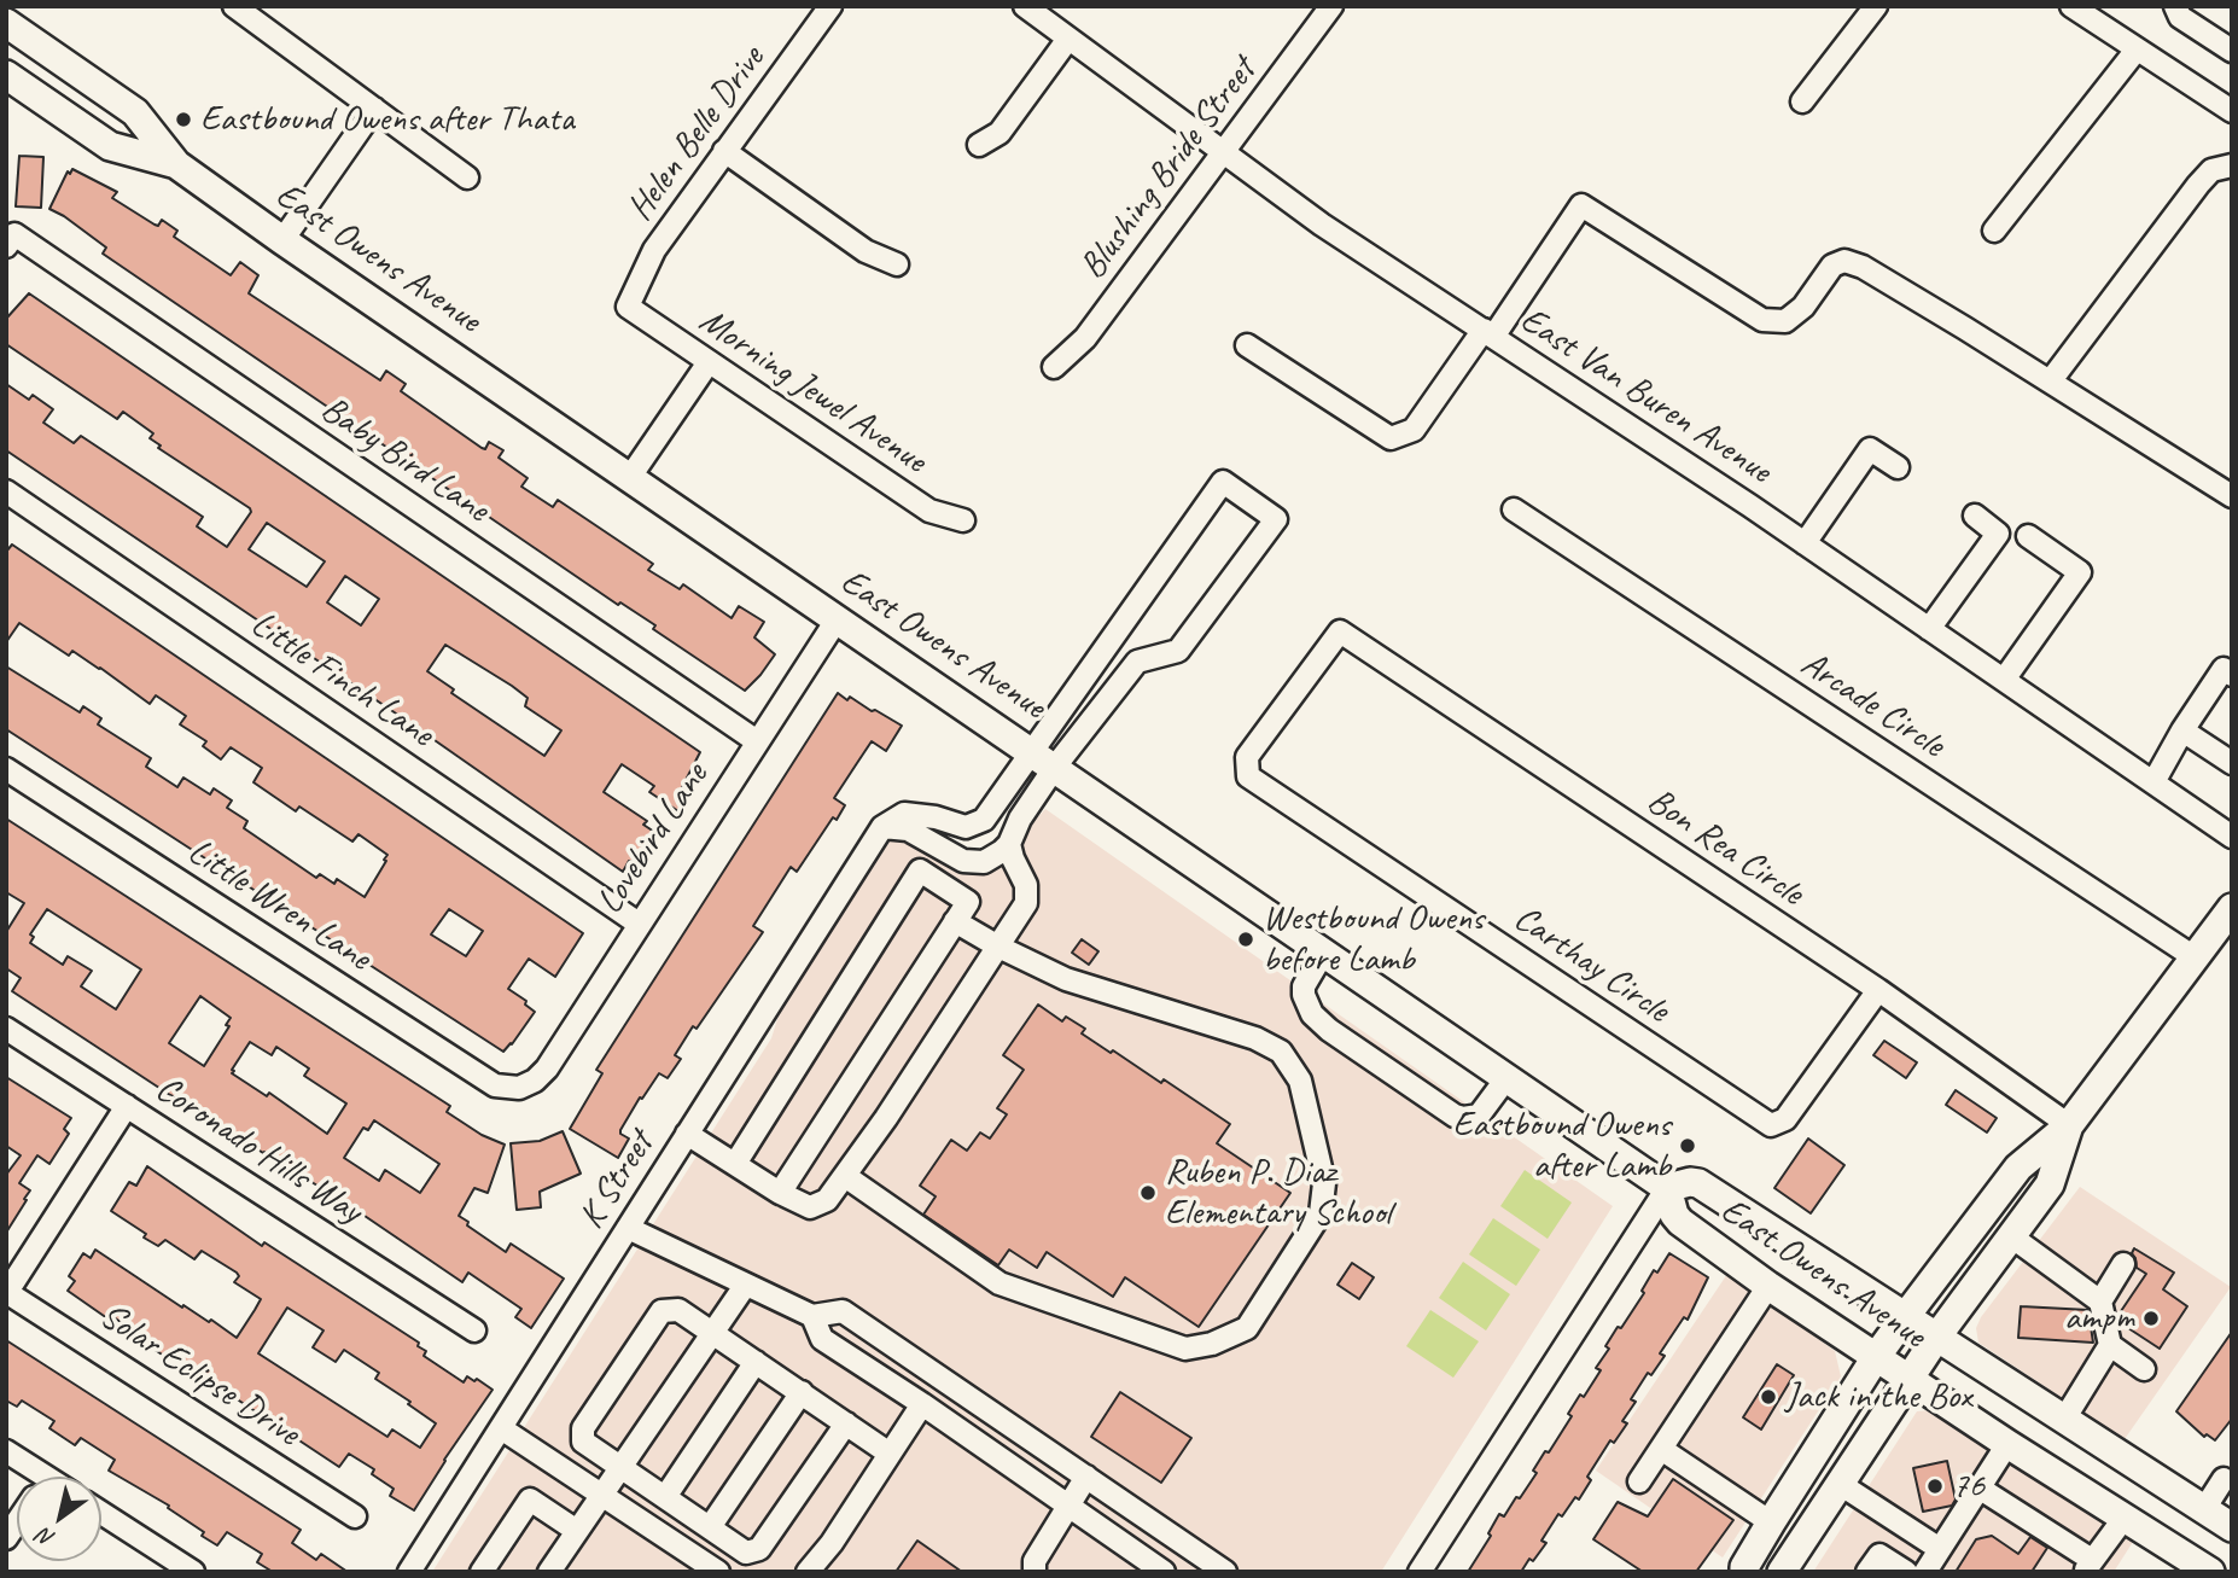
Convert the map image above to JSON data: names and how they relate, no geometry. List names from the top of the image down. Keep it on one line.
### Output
{"streets":{"main road":["East Owens Avenue"],"street":["Helen Belle Drive","Blushing Bride Street","Morning Jewel Avenue","East Van Buren Avenue","Baby Bird Lane","Little Finch Lane","Arcade Circle","Lovebird Lane","Bon Rea Circle","Little Wren Lane","Carthay Circle","Coronado Hills Way","K Street","Solar Eclipse Drive"]},"crossings":[["Helen Belle Drive","Morning Jewel Avenue"],["Blushing Bride Street","East Van Buren Avenue"],["East Owens Avenue","Lovebird Lane"],["Baby Bird Lane","Lovebird Lane"],["Little Finch Lane","Lovebird Lane"],["Lovebird Lane","Little Wren Lane"],["Bon Rea Circle","Carthay Circle"]],"places":["Eastbound Owens after Thata","Westbound Owens before Lamb","Eastbound Owens after Lamb","Ruben P. Diaz Elementary School","ampm","Jack in the Box","76"],"north":"bottom left"}
